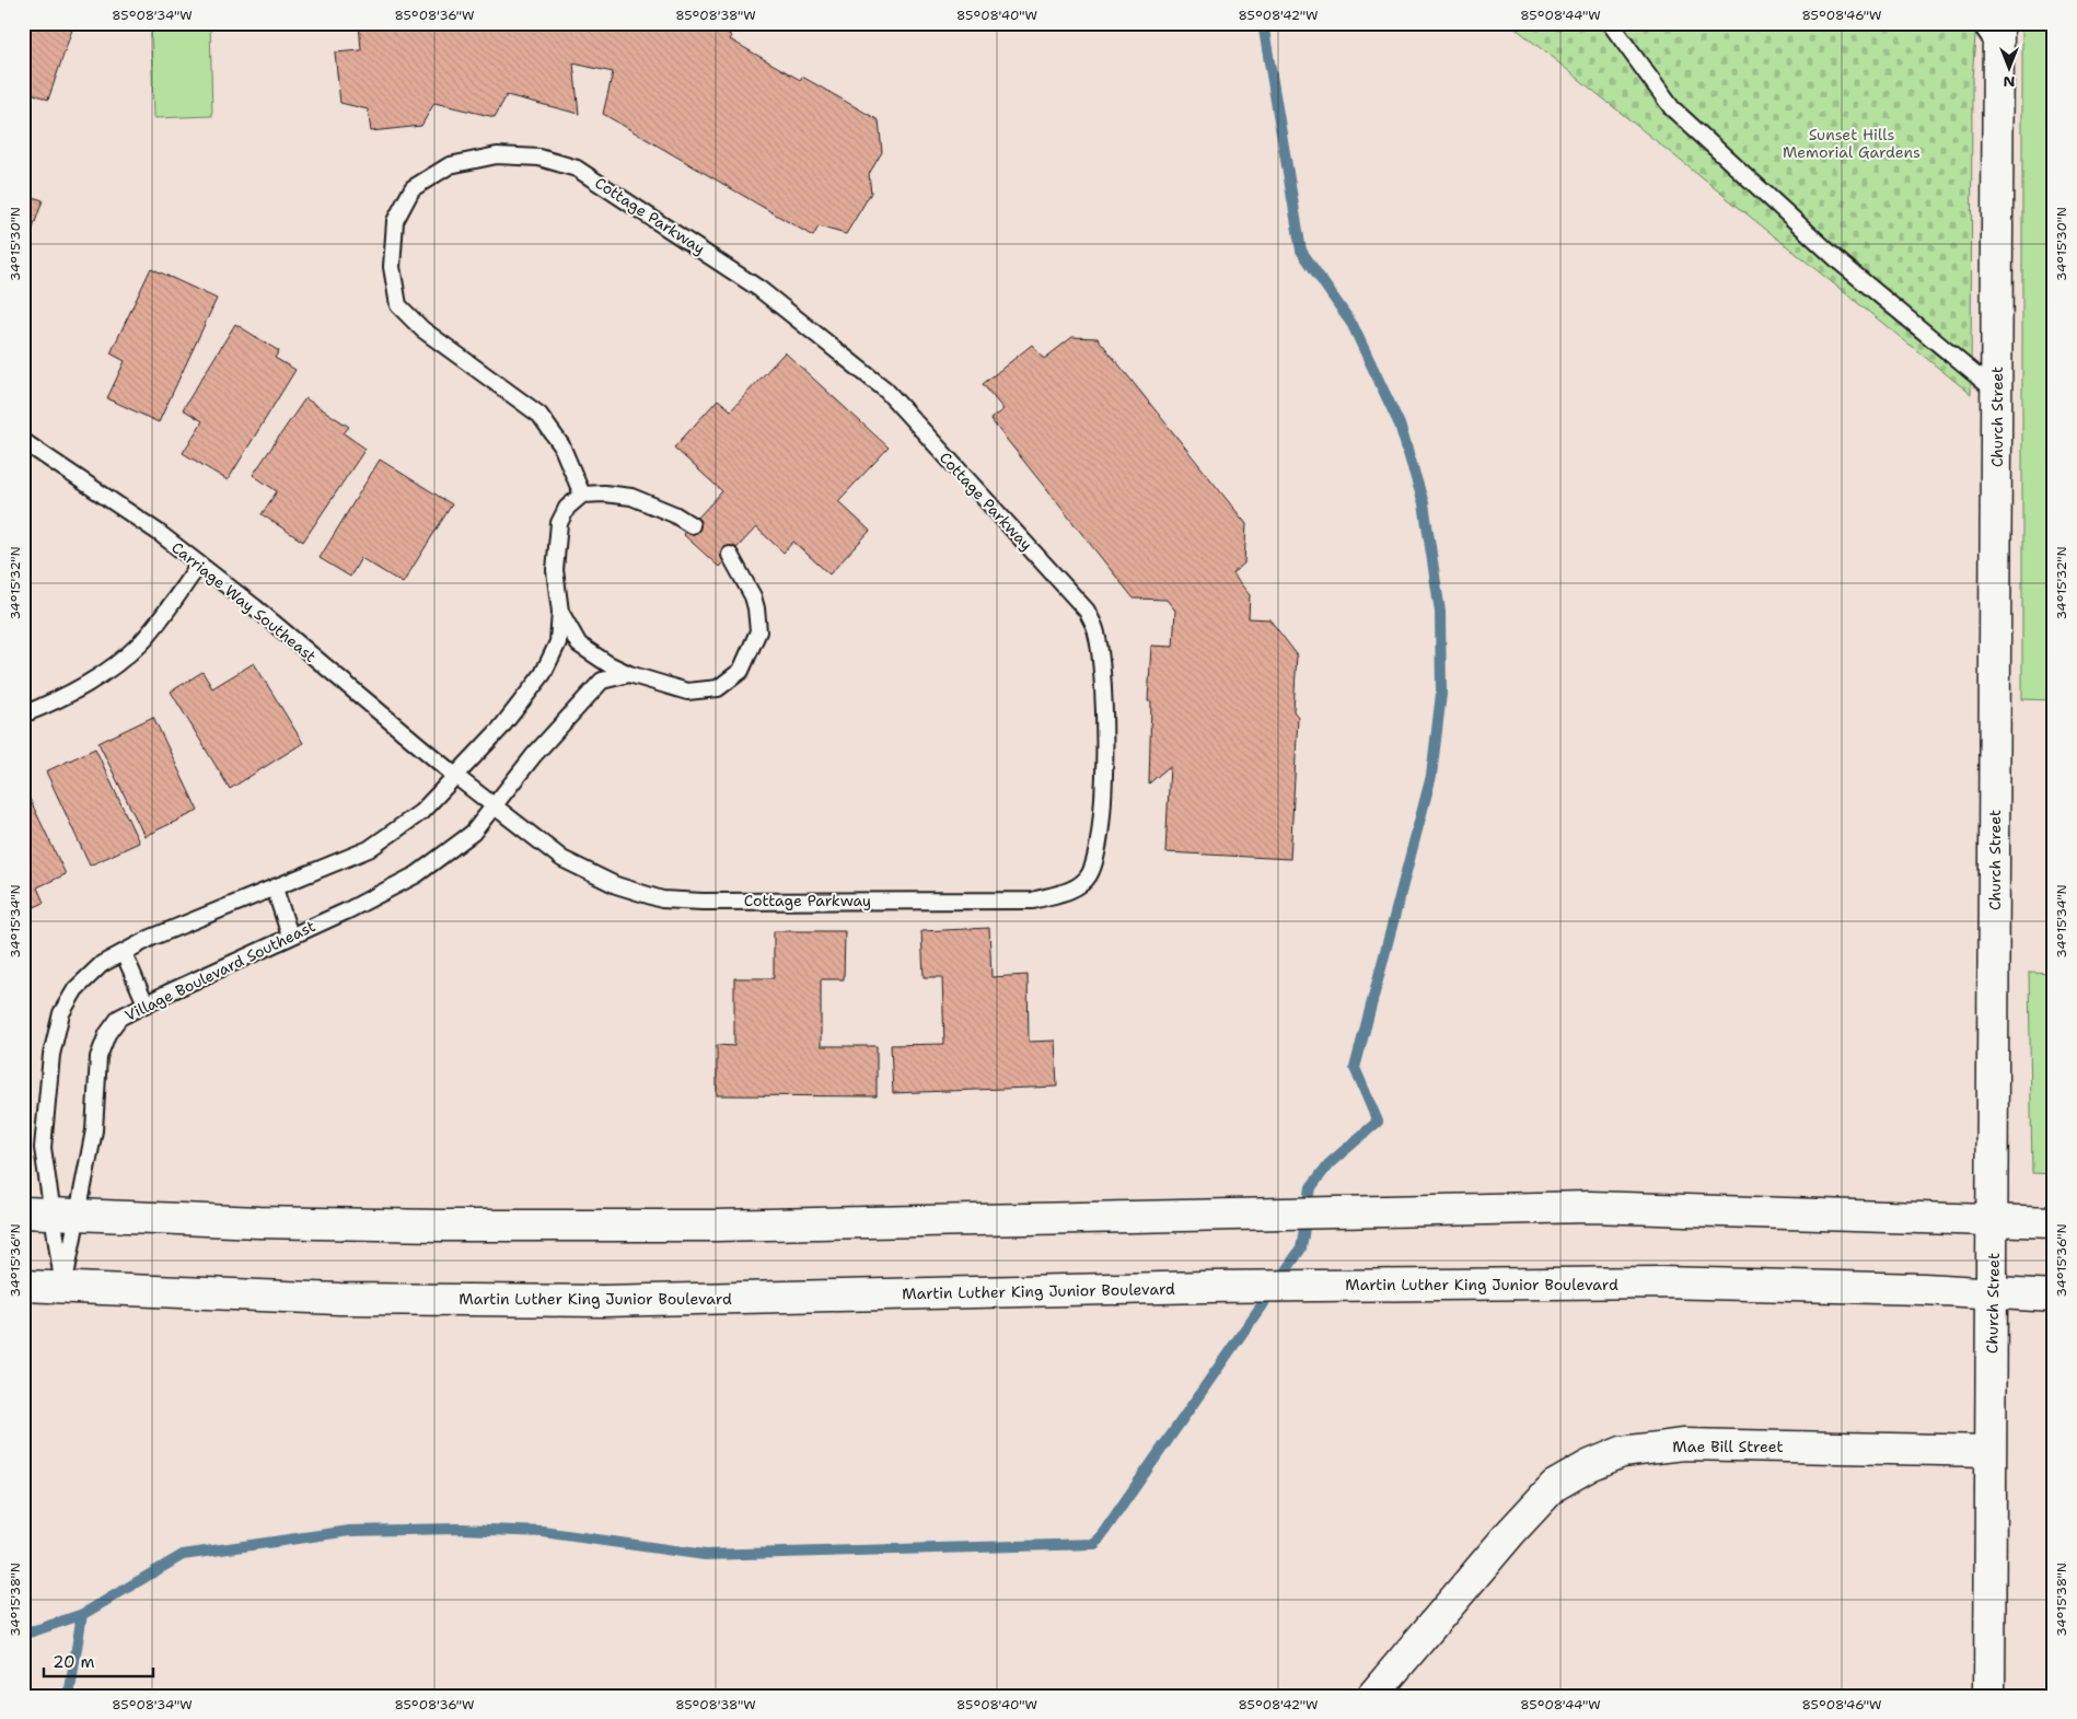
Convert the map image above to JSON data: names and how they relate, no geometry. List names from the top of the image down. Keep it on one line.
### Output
{"streets":{"main road":["Church Street","Martin Luther King Junior Boulevard","Mae Bill Street"],"lane":["Cottage Parkway","Carriage Way Southeast","Village Boulevard Southeast"]},"crossings":[["Cottage Parkway","Carriage Way Southeast"],["Cottage Parkway","Village Boulevard Southeast"],["Church Street","Martin Luther King Junior Boulevard"],["Church Street","Mae Bill Street"],["Carriage Way Southeast","Village Boulevard Southeast"],["Village Boulevard Southeast","Martin Luther King Junior Boulevard"]],"parks":["Sunset Hills Memorial Gardens"],"scale_bar":"20 m","north":"bottom","coordinates":["85°08'34\"W","85°08'36\"W","85°08'38\"W","85°08'40\"W","85°08'42\"W","85°08'44\"W","85°08'46\"W","34°15'30\"N","34°15'32\"N","34°15'34\"N","34°15'36\"N","34°15'38\"N"]}
